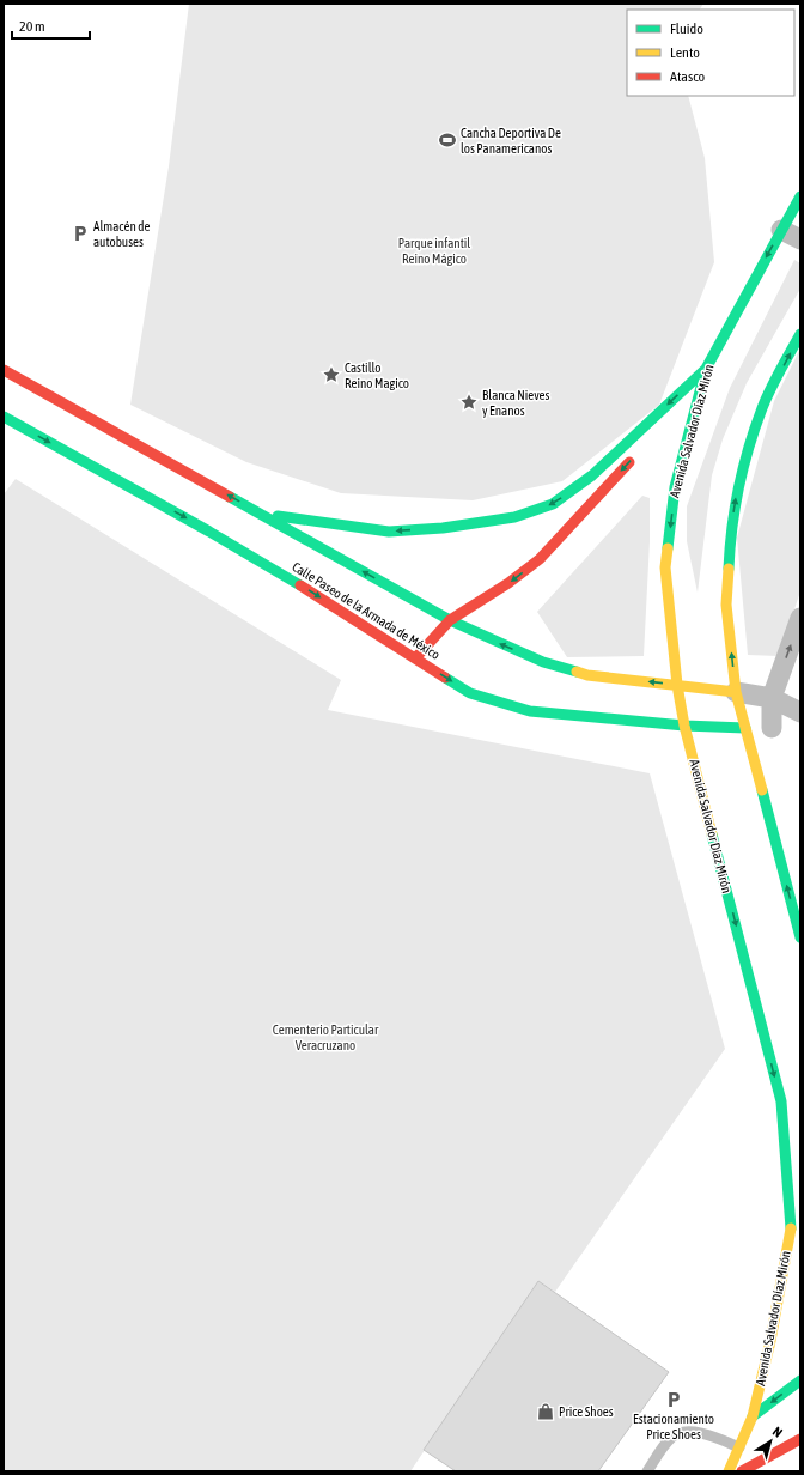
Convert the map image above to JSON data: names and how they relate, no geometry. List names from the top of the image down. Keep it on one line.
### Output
{"streets":{"main road":["Avenida Salvador Díaz Mirón","Calle Paseo de la Armada de México"]},"crossings":[["Avenida Salvador Díaz Mirón","Calle Paseo de la Armada de México"]],"parks":["Parque infantil Reino Mágico","Cementerio Particular Veracruzano"],"places":{"sports":["Cancha Deportiva De los Panamericanos"],"parking":["Almacén de autobuses","Estacionamiento Price Shoes"],"place":["Castillo Reino Magico","Blanca Nieves y Enanos"],"shop":["Price Shoes"]},"legend":["Fluido","Lento","Atasco"],"scale_bar":"20 m","north":"top right"}
